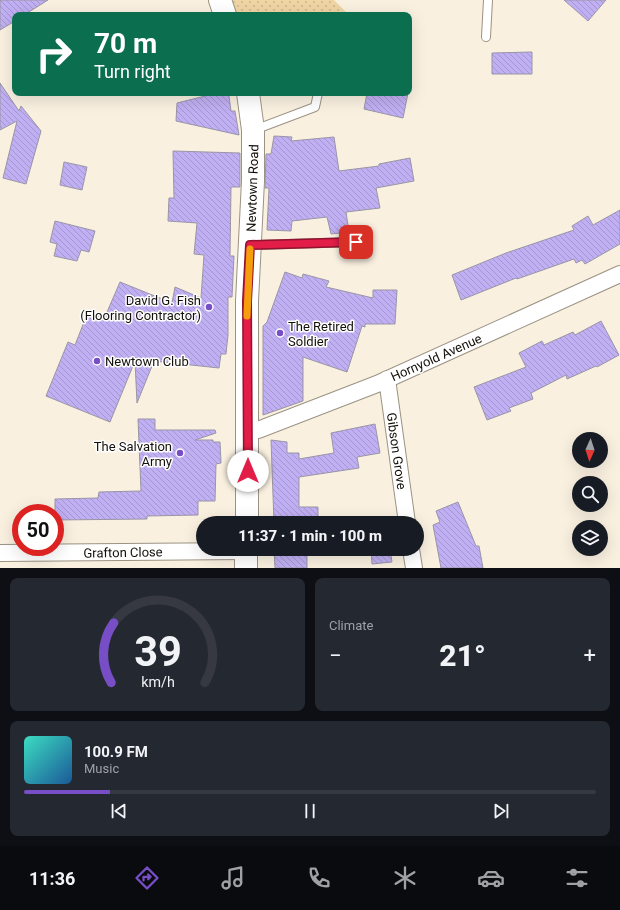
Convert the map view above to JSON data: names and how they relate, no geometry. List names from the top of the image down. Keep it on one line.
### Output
{"streets":{"main road":["Newtown Road"],"street":["Hornyold Avenue","Gibson Grove","Grafton Close"]},"crossings":[["Newtown Road","Hornyold Avenue"],["Hornyold Avenue","Gibson Grove"]],"places":["David G. Fish (Flooring Contractor)","The Retired Soldier","Newtown Club","The Salvation Army"],"north":"bottom","page":{"turn":["70 m","Turn right"],"limit":"50","trip":"11:37 · 1 min · 100 m","tile":"Climate","heat":["−","21°","+"],"song":["100.9 FM","Music"],"tabs":"11:36","gauge":["39","km/h"]}}
